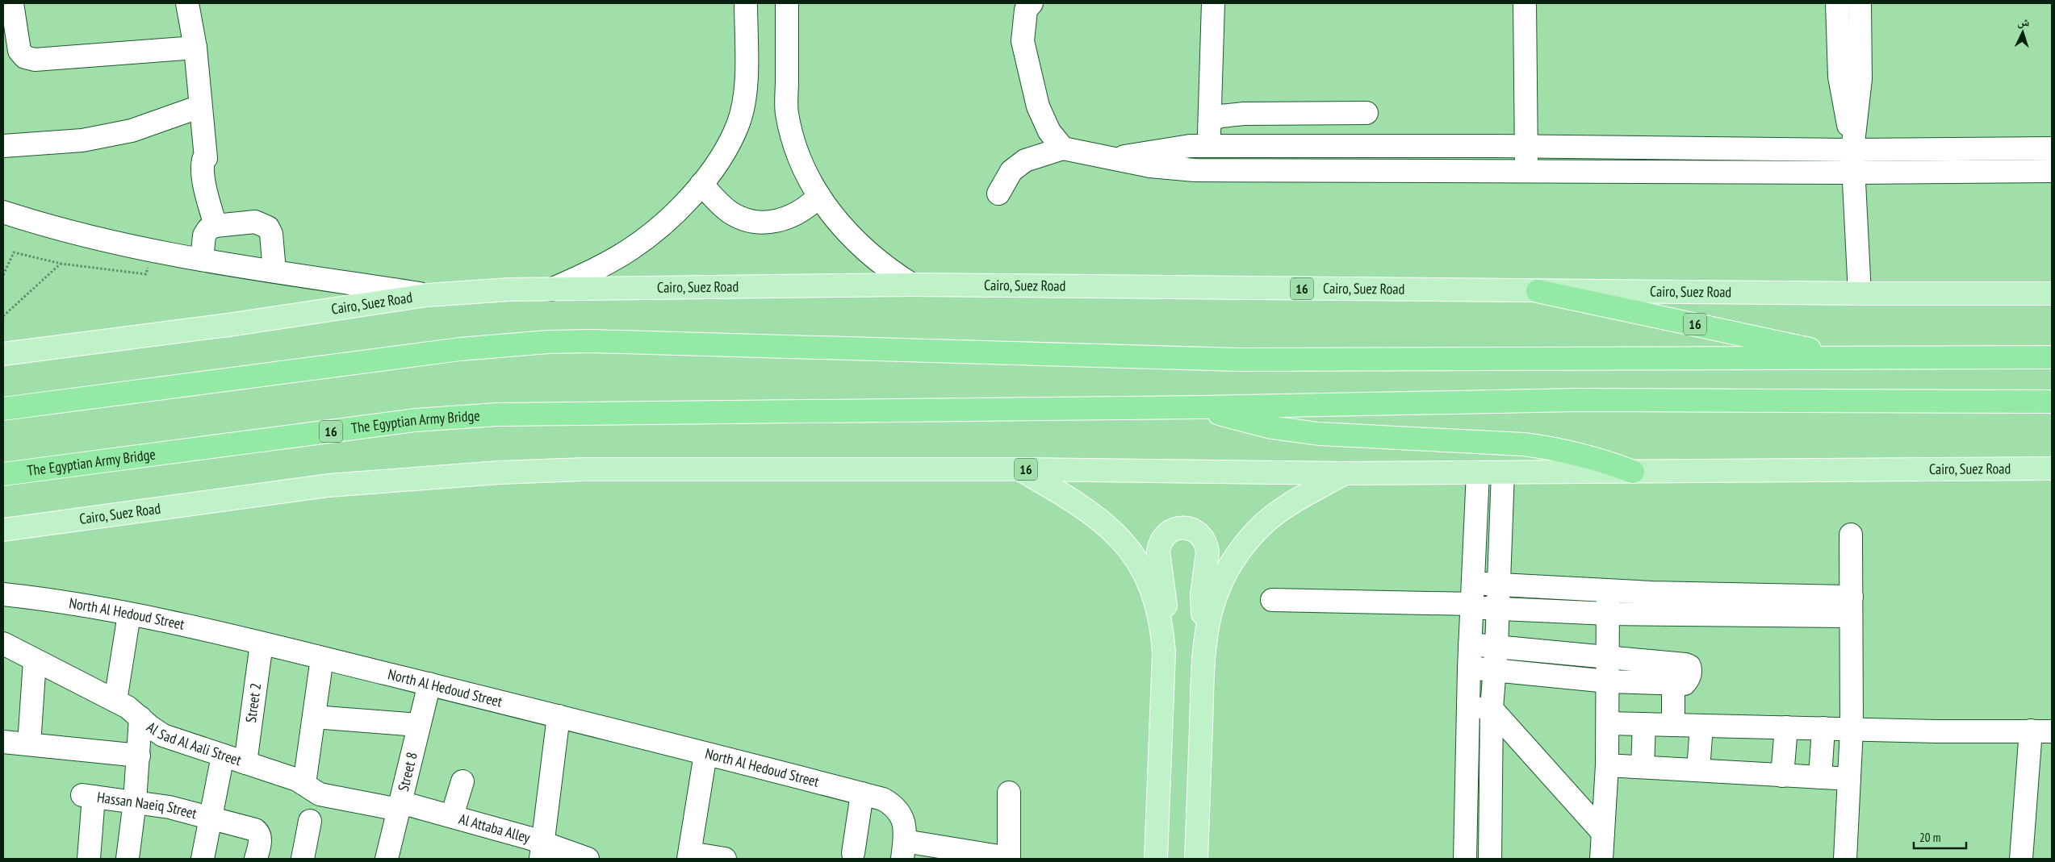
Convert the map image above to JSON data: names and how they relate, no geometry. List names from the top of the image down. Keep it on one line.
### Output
{"streets":{"highway":["16","The Egyptian Army Bridge"],"main road":["Cairo, Suez Road"],"street":["North Al Hedoud Street","Street 2","Al Sad Al Aali Street","Street 8","Hassan Naeiq Street","Al Attaba Alley"]},"crossings":[["Cairo, Suez Road","16"],["16","The Egyptian Army Bridge"],["North Al Hedoud Street","Street 2"],["North Al Hedoud Street","Street 8"],["Street 2","Al Sad Al Aali Street"],["Al Sad Al Aali Street","Street 8"],["Al Sad Al Aali Street","Al Attaba Alley"],["Street 8","Al Attaba Alley"]],"scale_bar":"20 m","north":"top"}
